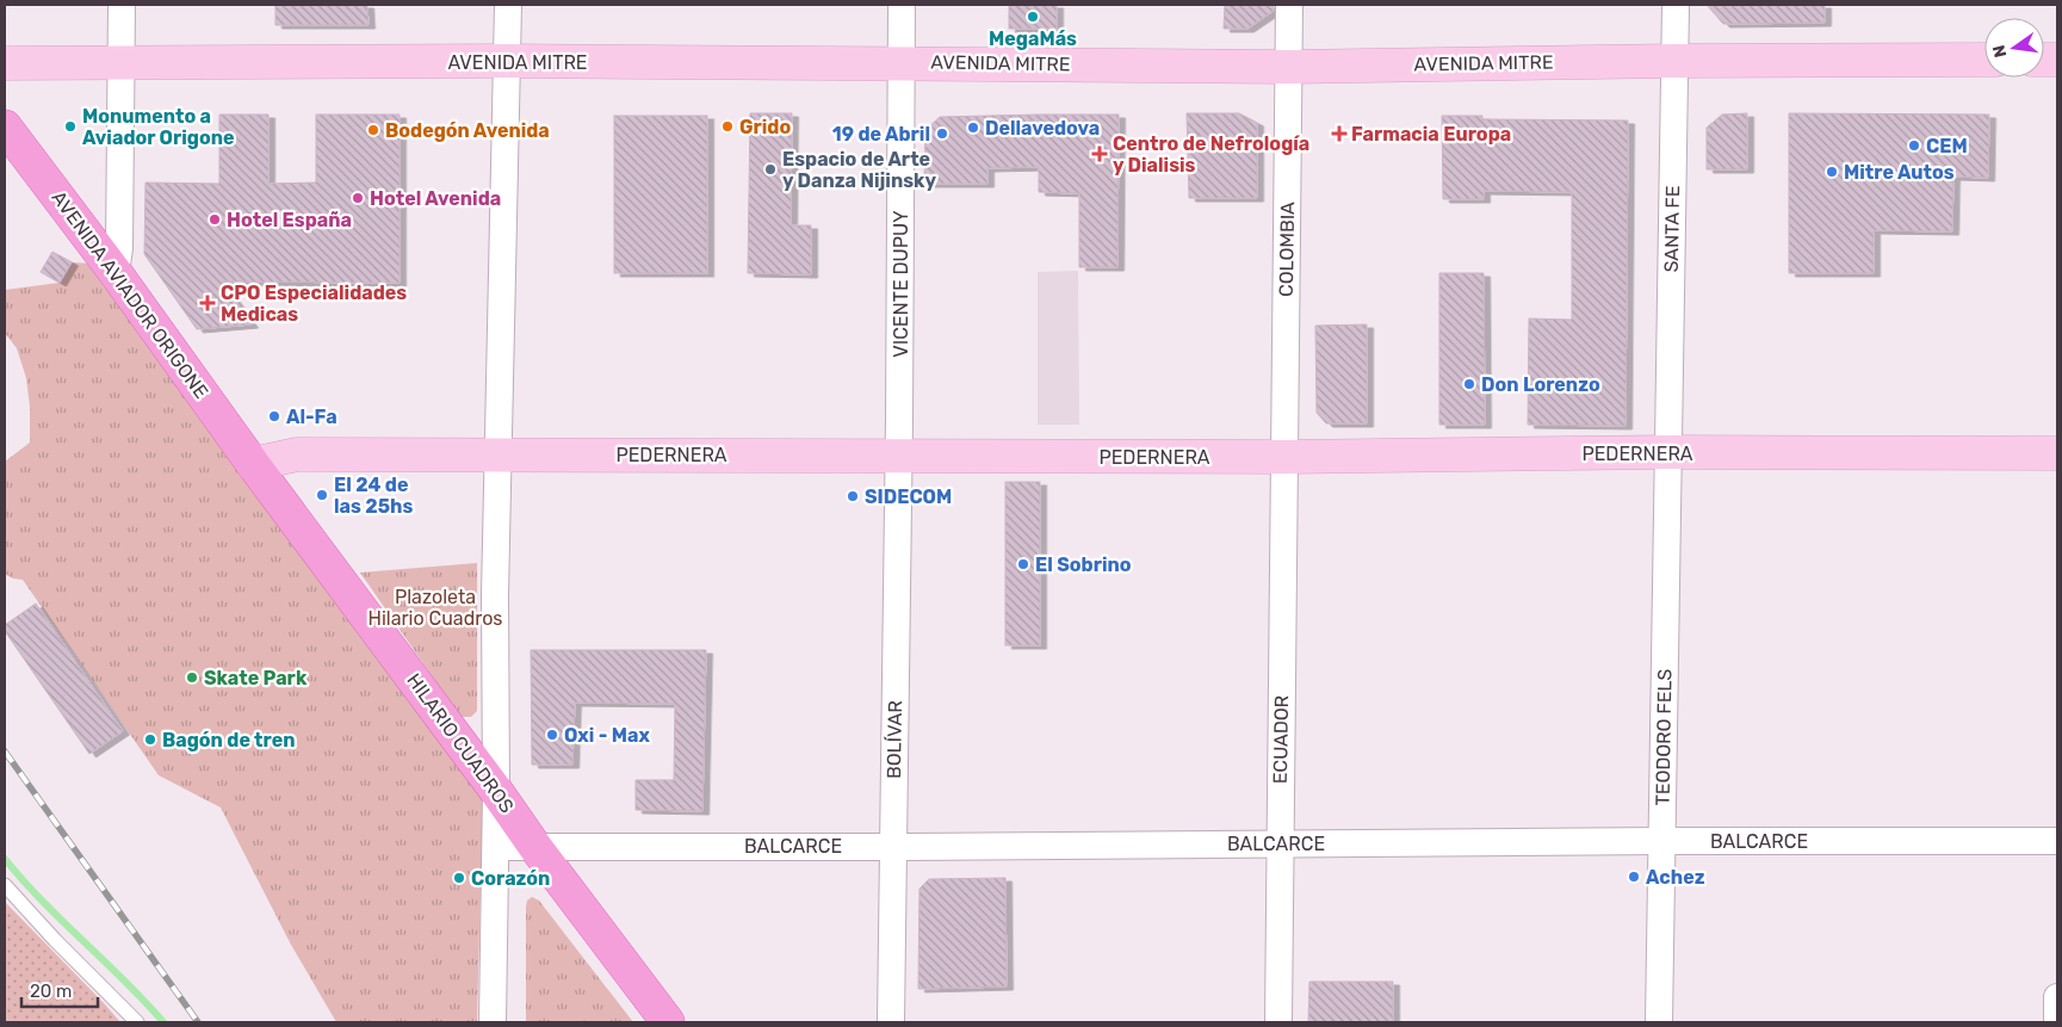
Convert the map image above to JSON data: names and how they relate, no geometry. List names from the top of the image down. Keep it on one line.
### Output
{"streets":{"main road":["AVENIDA MITRE","AVENIDA AVIADOR ORIGONE","PEDERNERA","HILARIO CUADROS"],"street":["SANTA FE","COLOMBIA","VICENTE DUPUY","TEODORO FELS","BOLÍVAR","ECUADOR","BALCARCE"]},"crossings":[["AVENIDA MITRE","SANTA FE"],["AVENIDA MITRE","COLOMBIA"],["AVENIDA MITRE","VICENTE DUPUY"],["SANTA FE","PEDERNERA"],["SANTA FE","TEODORO FELS"],["COLOMBIA","PEDERNERA"],["COLOMBIA","ECUADOR"],["VICENTE DUPUY","PEDERNERA"],["VICENTE DUPUY","BOLÍVAR"],["AVENIDA AVIADOR ORIGONE","PEDERNERA"],["AVENIDA AVIADOR ORIGONE","HILARIO CUADROS"],["PEDERNERA","TEODORO FELS"],["PEDERNERA","BOLÍVAR"],["PEDERNERA","ECUADOR"],["PEDERNERA","HILARIO CUADROS"],["TEODORO FELS","BALCARCE"],["BOLÍVAR","BALCARCE"],["ECUADOR","BALCARCE"],["HILARIO CUADROS","BALCARCE"]],"parks":["Plazoleta Hilario Cuadros"],"places":{"other":["MegaMás","Monumento a Aviador Origone","Grido","Dellavedova","Bodegón Avenida","19 de Abril","CEM","Espacio de Arte y Danza Nijinsky","Mitre Autos","Hotel Avenida","Hotel España","Don Lorenzo","Al-Fa","El 24 de las 25hs","SIDECOM","El Sobrino","Skate Park","Oxi - Max","Bagón de tren","Achez","Corazón"],"health":["Farmacia Europa","Centro de Nefrología y Dialisis","CPO Especialidades Medicas"]},"scale_bar":"20 m","north":"left"}
